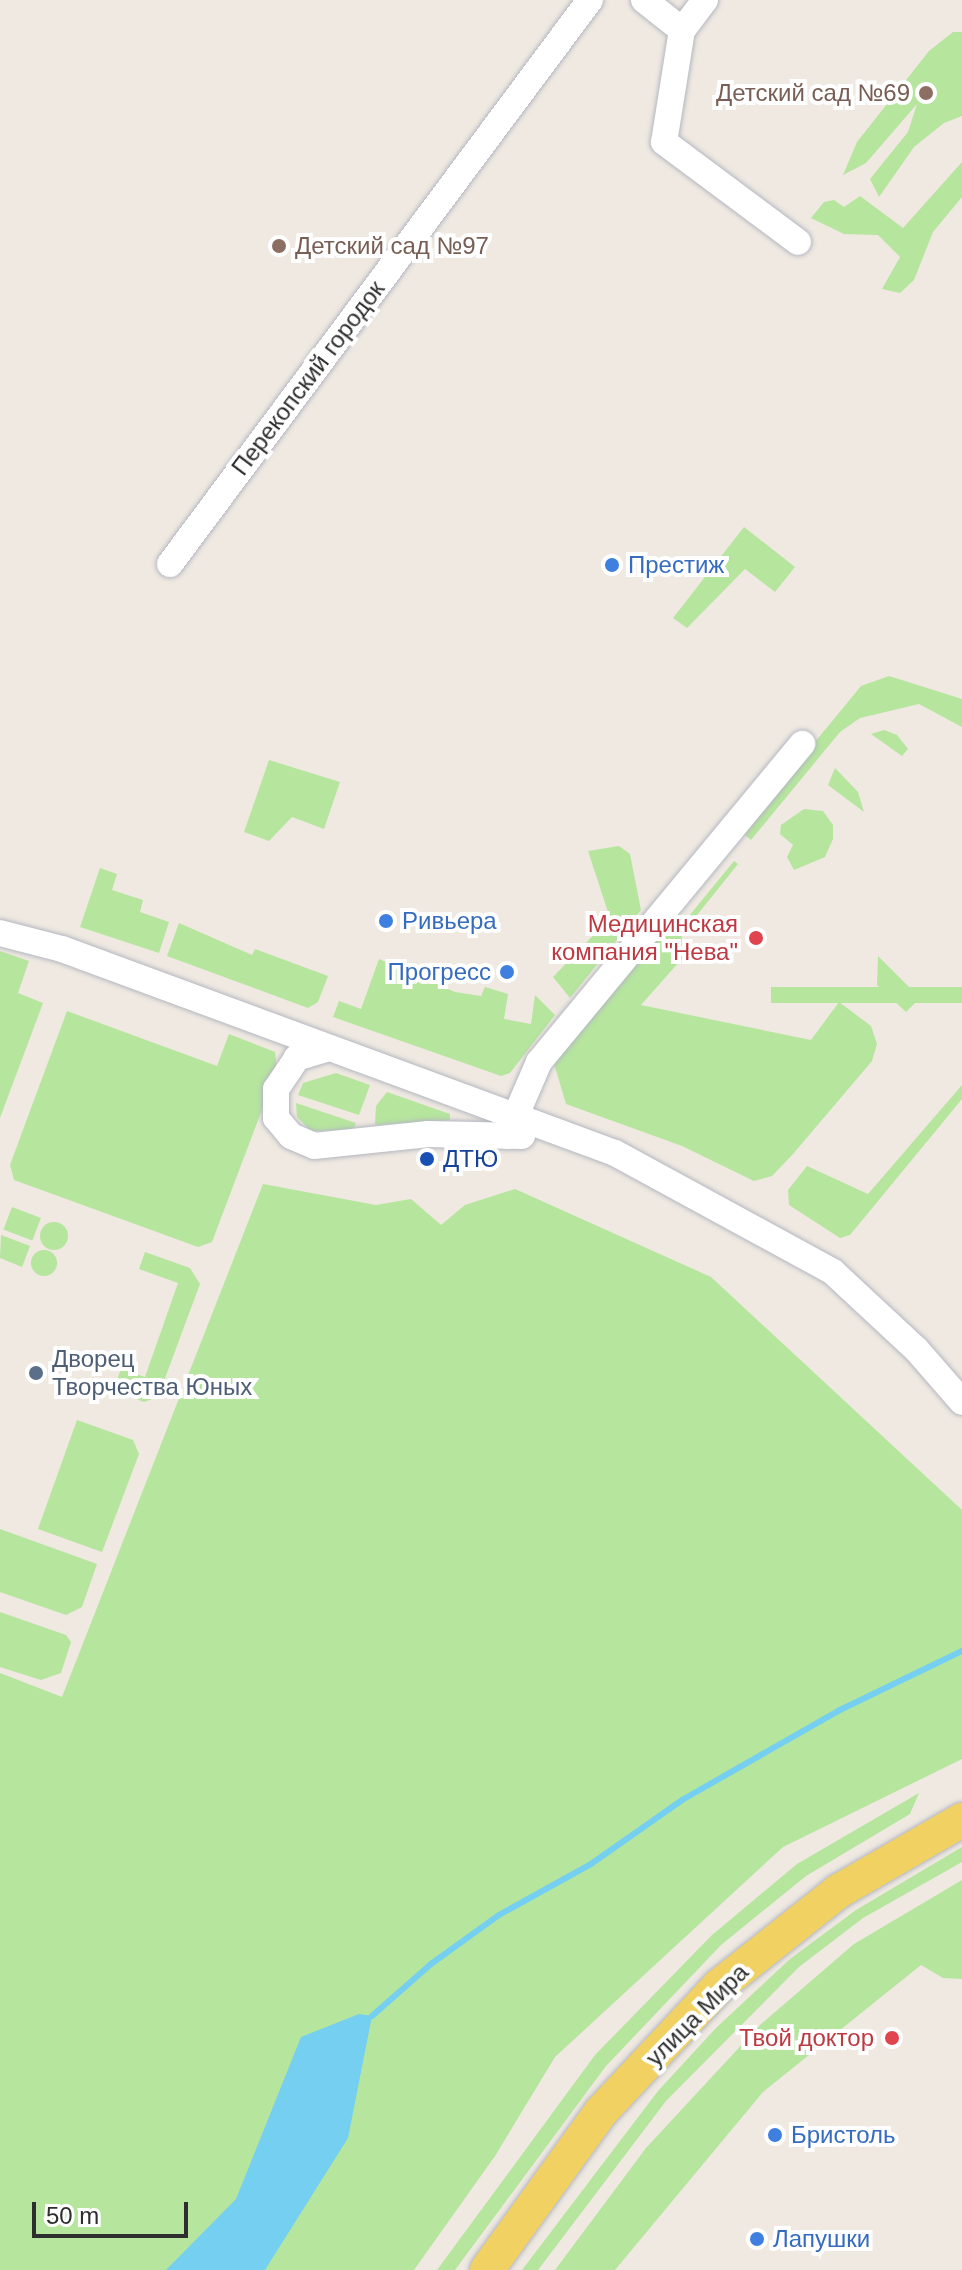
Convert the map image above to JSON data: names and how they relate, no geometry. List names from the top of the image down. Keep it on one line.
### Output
{"streets":{"main road":["улица Мира"],"street":["Перекопский городок"]},"places":["Детский сад №69","Детский сад №97","Престиж","Ривьера","Медицинская компания \"Нева\"","Прогресс","ДТЮ","Дворец Творчества Юных","Твой доктор","Бристоль","Лапушки"],"scale_bar":"50 m"}
